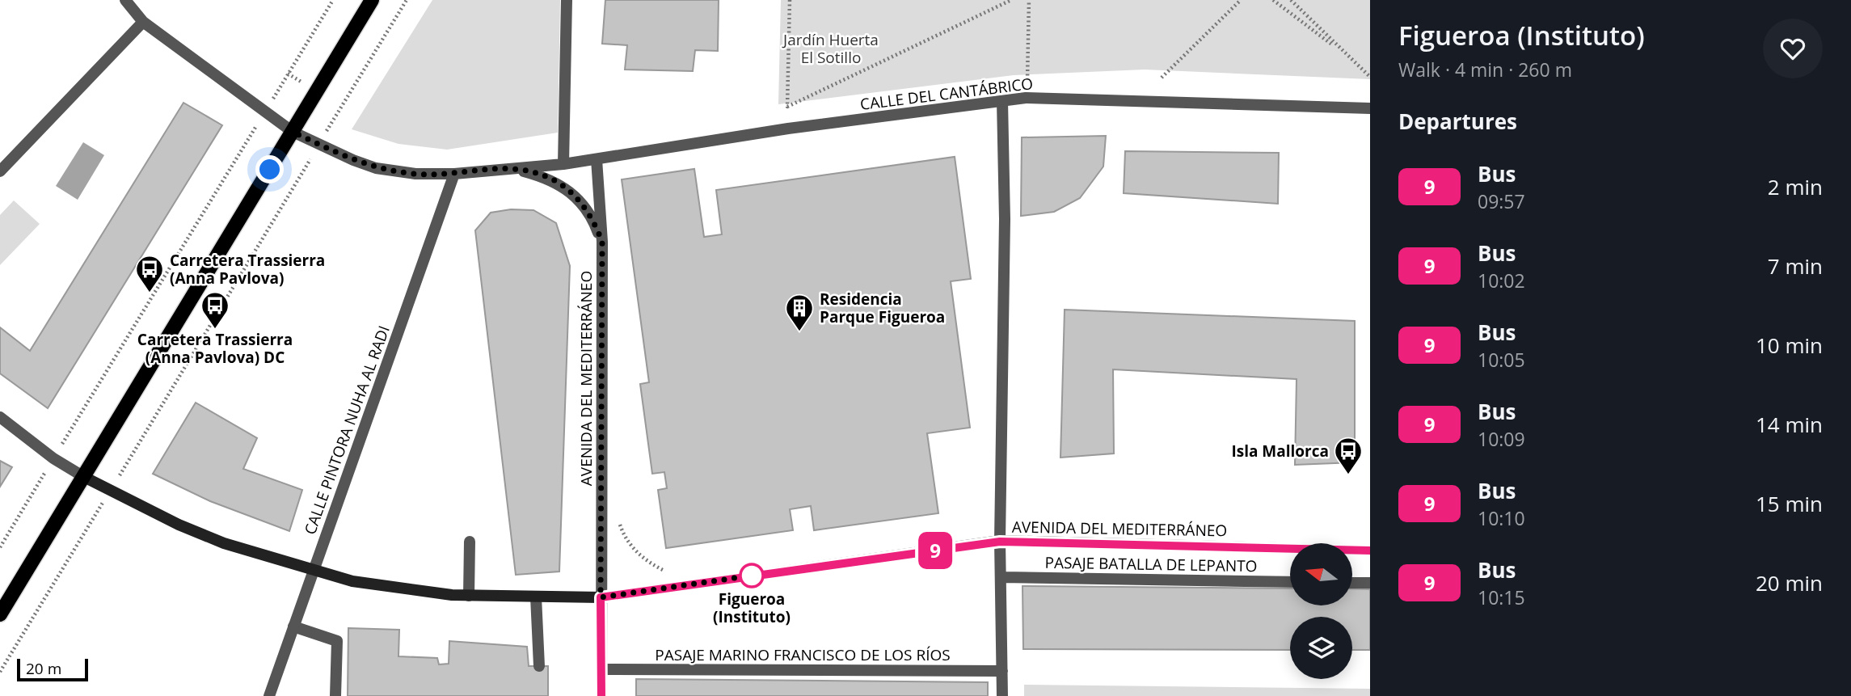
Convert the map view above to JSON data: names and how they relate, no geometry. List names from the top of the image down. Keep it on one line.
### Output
{"streets":{"main road":["AVENIDA DEL MEDITERRÁNEO"],"street":["CALLE DEL CANTÁBRICO","CALLE PINTORA NUHA AL RADI","PASAJE BATALLA DE LEPANTO","PASAJE MARINO FRANCISCO DE LOS RÍOS"]},"crossings":[["CALLE DEL CANTÁBRICO","AVENIDA DEL MEDITERRÁNEO"],["CALLE DEL CANTÁBRICO","CALLE PINTORA NUHA AL RADI"],["AVENIDA DEL MEDITERRÁNEO","PASAJE MARINO FRANCISCO DE LOS RÍOS"]],"parks":["Jardín Huerta El Sotillo"],"places":{"bus stop":["Carretera Trassierra (Anna Pavlova)","Carretera Trassierra (Anna Pavlova) DC","Isla Mallorca"],"building":["Residencia Parque Figueroa"],"other":["Figueroa (Instituto)"]},"lines":["bus line 9"],"scale_bar":"20 m","north":"left","page":{"on_map":"9","heading":[["Figueroa (Instituto)","Walk · 4 min · 260 m"],"Departures"],"list":[{"mark":"9","name":"Bus","note":"09:57","value":"2 min"},{"mark":"9","name":"Bus","note":"10:02","value":"7 min"},{"mark":"9","name":"Bus","note":"10:05","value":"10 min"},{"mark":"9","name":"Bus","note":"10:09","value":"14 min"},{"mark":"9","name":"Bus","note":"10:10","value":"15 min"},{"mark":"9","name":"Bus","note":"10:15","value":"20 min"}],"scale":"20 m"}}
